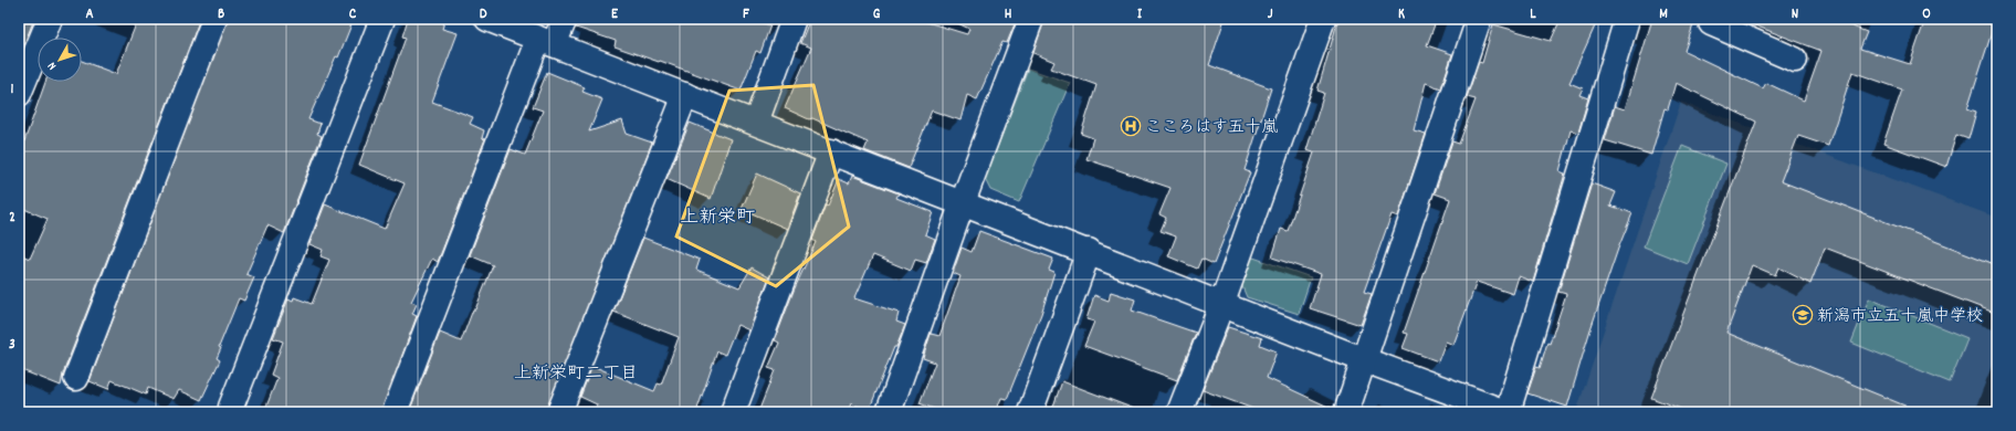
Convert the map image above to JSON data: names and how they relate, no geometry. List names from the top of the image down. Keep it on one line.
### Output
{"districts":["上新栄町","上新栄町二丁目"],"places":{"hospital":["こころはす五十嵐"],"school or university":["新潟市立五十嵐中学校"]},"north":"bottom left","grid":{"columns":["A","B","C","D","E","F","G","H","I","J","K","L","M","N","O"],"rows":["1","2","3"]}}
